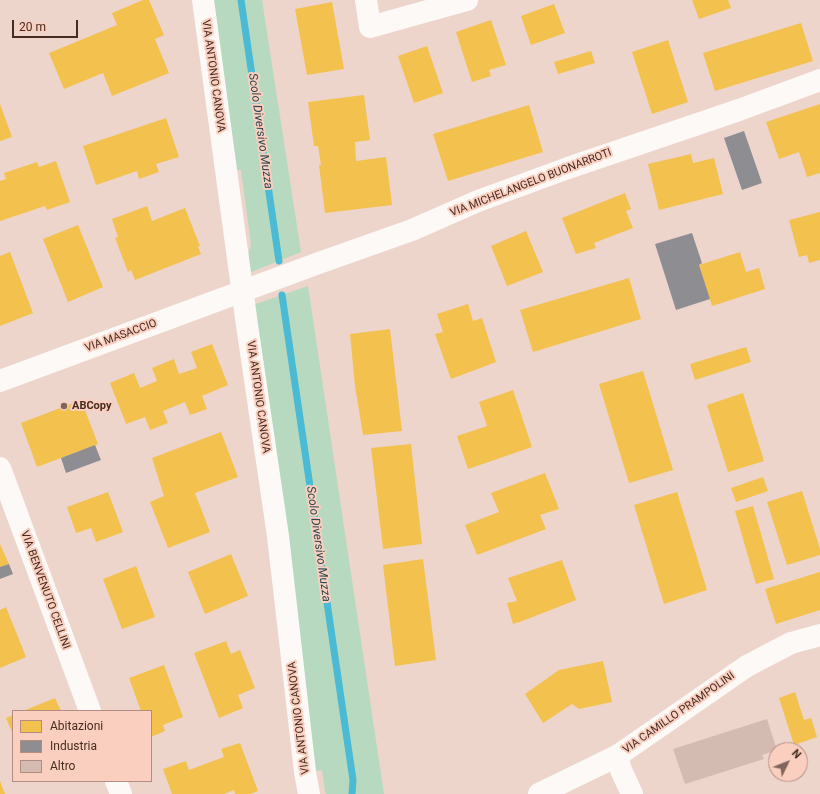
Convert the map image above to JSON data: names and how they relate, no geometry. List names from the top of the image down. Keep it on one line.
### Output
{"streets":{"street":["VIA ANTONIO CANOVA","VIA MICHELANGELO BUONARROTI","VIA MASACCIO","VIA BENVENUTO CELLINI","VIA CAMILLO PRAMPOLINI"]},"crossings":[["VIA ANTONIO CANOVA","VIA MICHELANGELO BUONARROTI"],["VIA ANTONIO CANOVA","VIA MASACCIO"],["VIA MICHELANGELO BUONARROTI","VIA MASACCIO"]],"water":["Scolo Diversivo Muzza"],"places":["ABCopy"],"legend":["Abitazioni","Industria","Altro"],"scale_bar":"20 m","north":"top right"}
